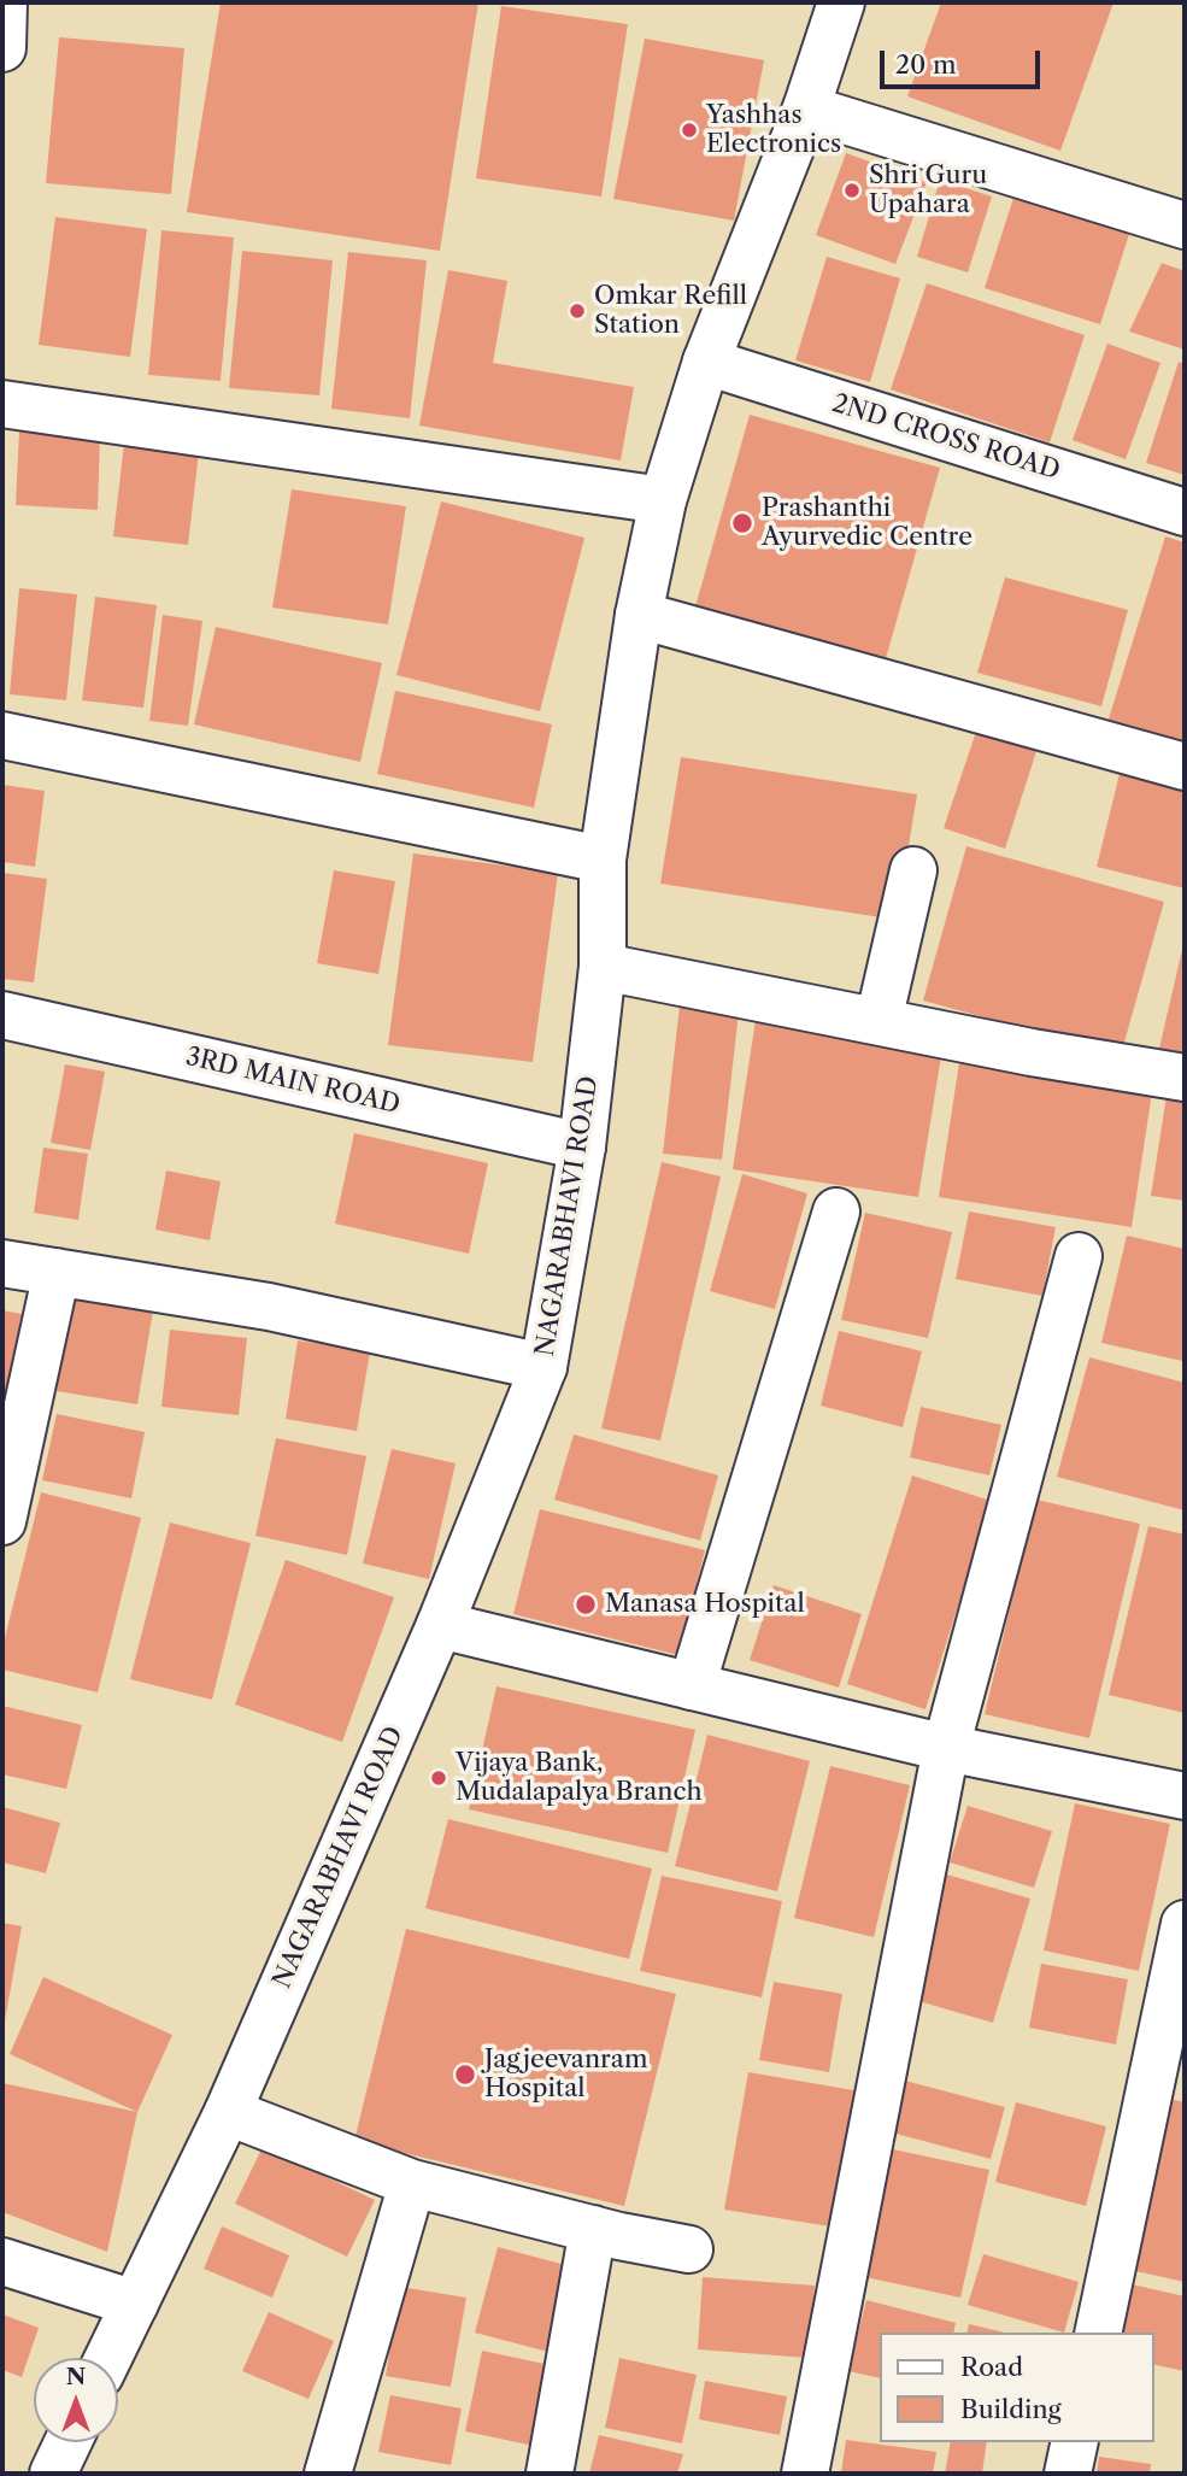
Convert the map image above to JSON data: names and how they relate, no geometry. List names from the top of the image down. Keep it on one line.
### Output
{"streets":{"street":["2ND CROSS ROAD","3RD MAIN ROAD","NAGARABHAVI ROAD"]},"crossings":[["2ND CROSS ROAD","NAGARABHAVI ROAD"],["3RD MAIN ROAD","NAGARABHAVI ROAD"]],"places":["Yashhas Electronics","Shri Guru Upahara","Omkar Refill Station","Prashanthi Ayurvedic Centre","Manasa Hospital","Vijaya Bank, Mudalapalya Branch","Jagjeevanram Hospital"],"legend":["Road","Building"],"scale_bar":"20 m","north":"top"}
